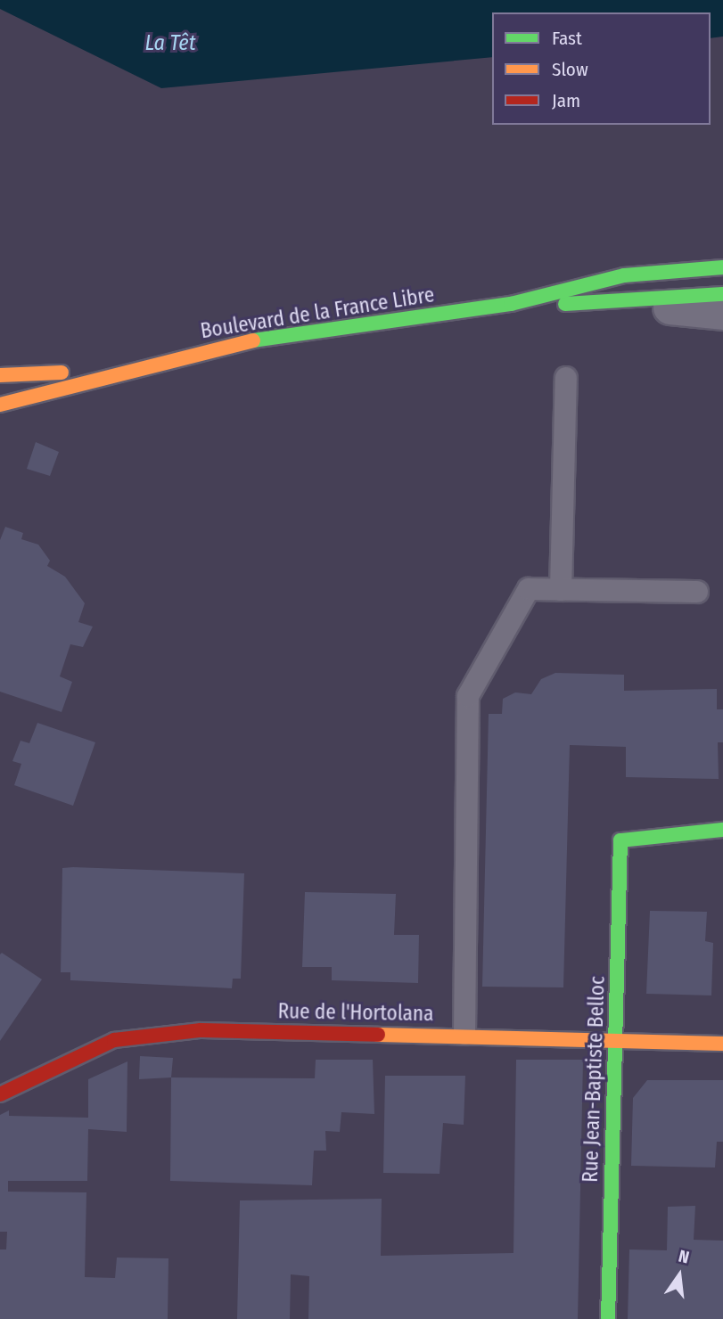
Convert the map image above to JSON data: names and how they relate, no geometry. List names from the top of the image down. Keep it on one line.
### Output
{"streets":{"street":["Boulevard de la France Libre","Rue de l'Hortolana","Rue Jean-Baptiste Belloc"]},"crossings":[["Rue de l'Hortolana","Rue Jean-Baptiste Belloc"]],"water":["La Têt"],"legend":["Fast","Slow","Jam"],"north":"top"}
